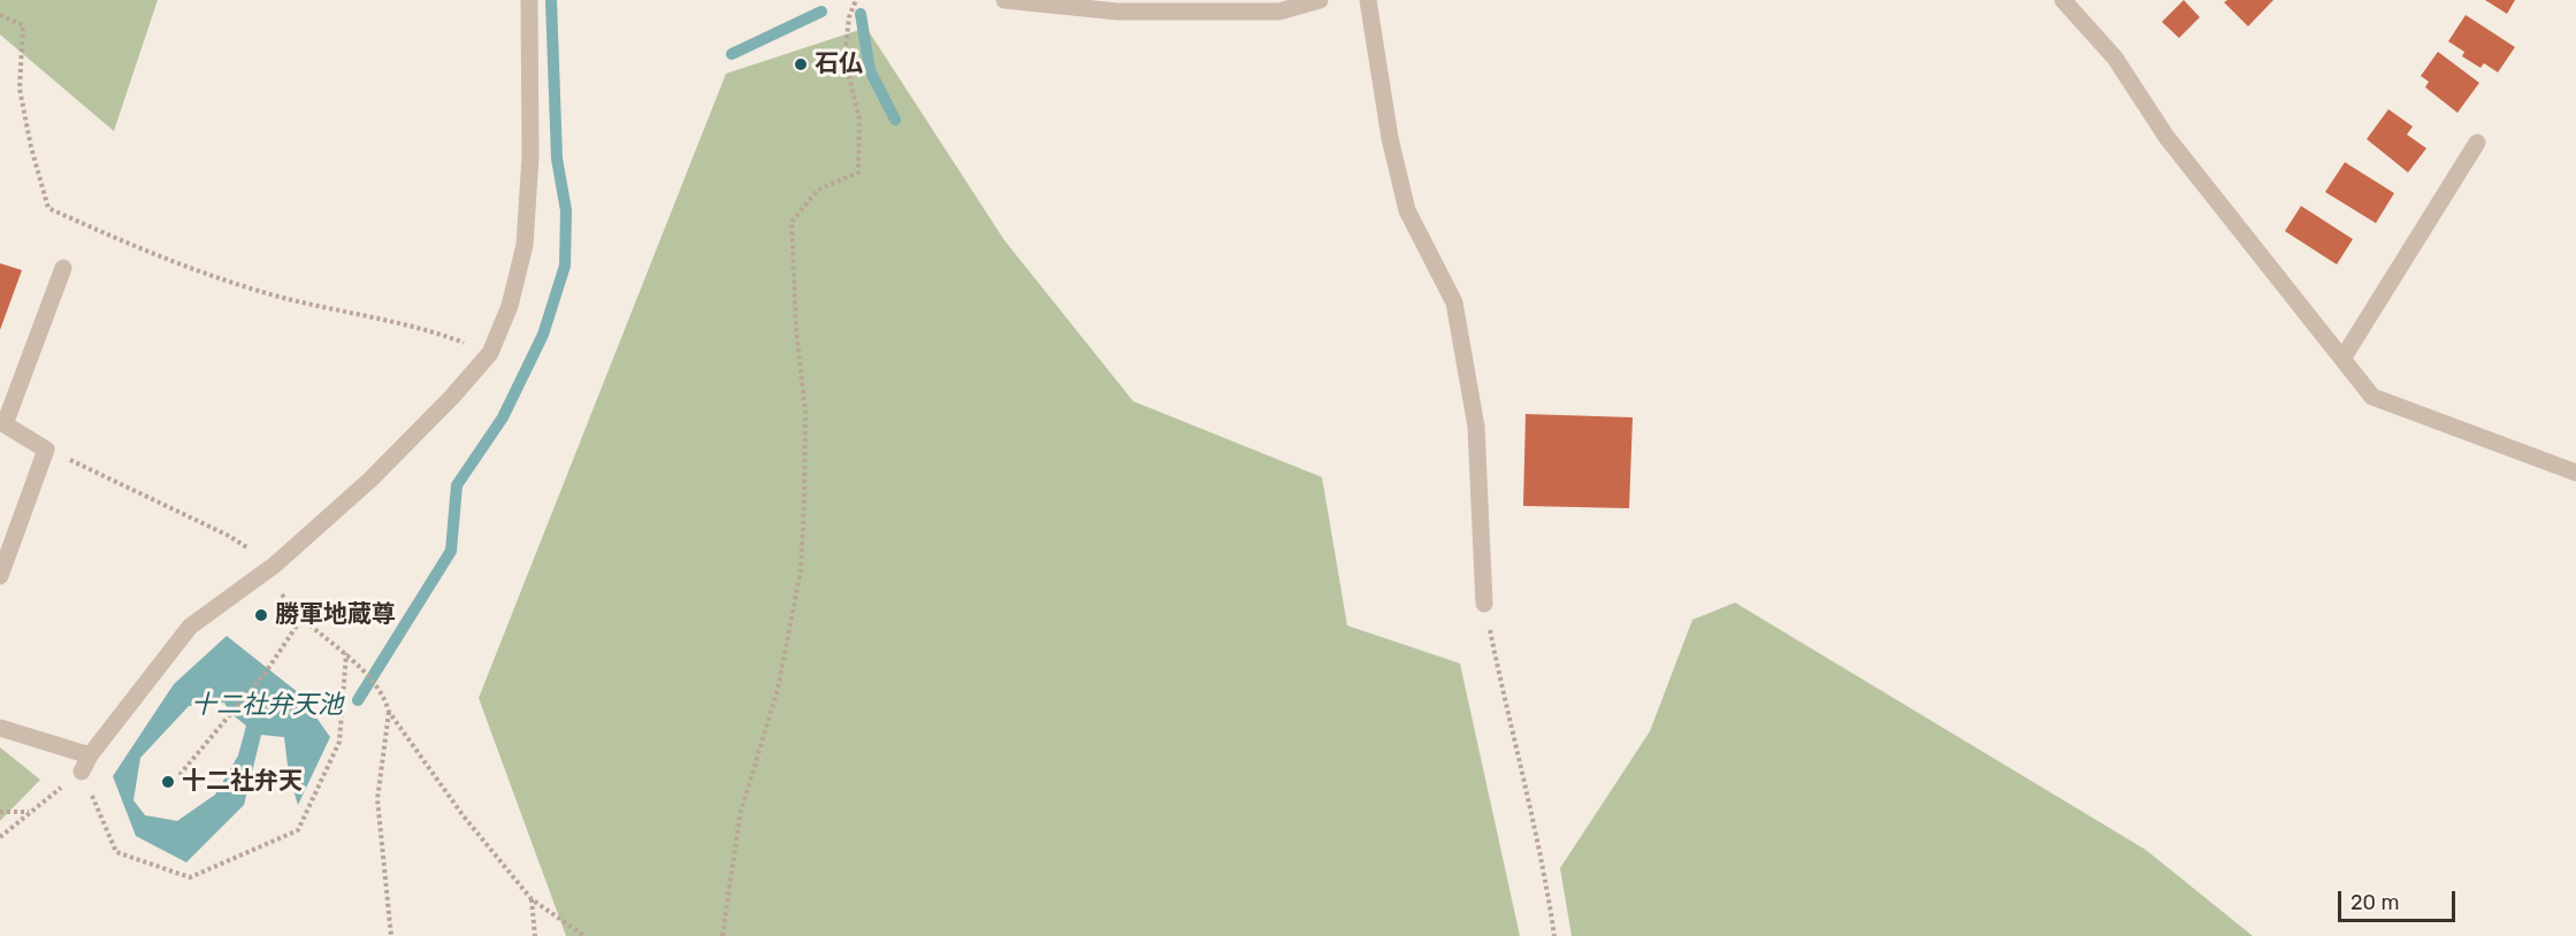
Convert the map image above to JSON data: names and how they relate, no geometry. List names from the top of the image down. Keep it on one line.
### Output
{"water":["十二社弁天池"],"places":["石仏","勝軍地蔵尊","十二社弁天"],"scale_bar":"20 m"}
